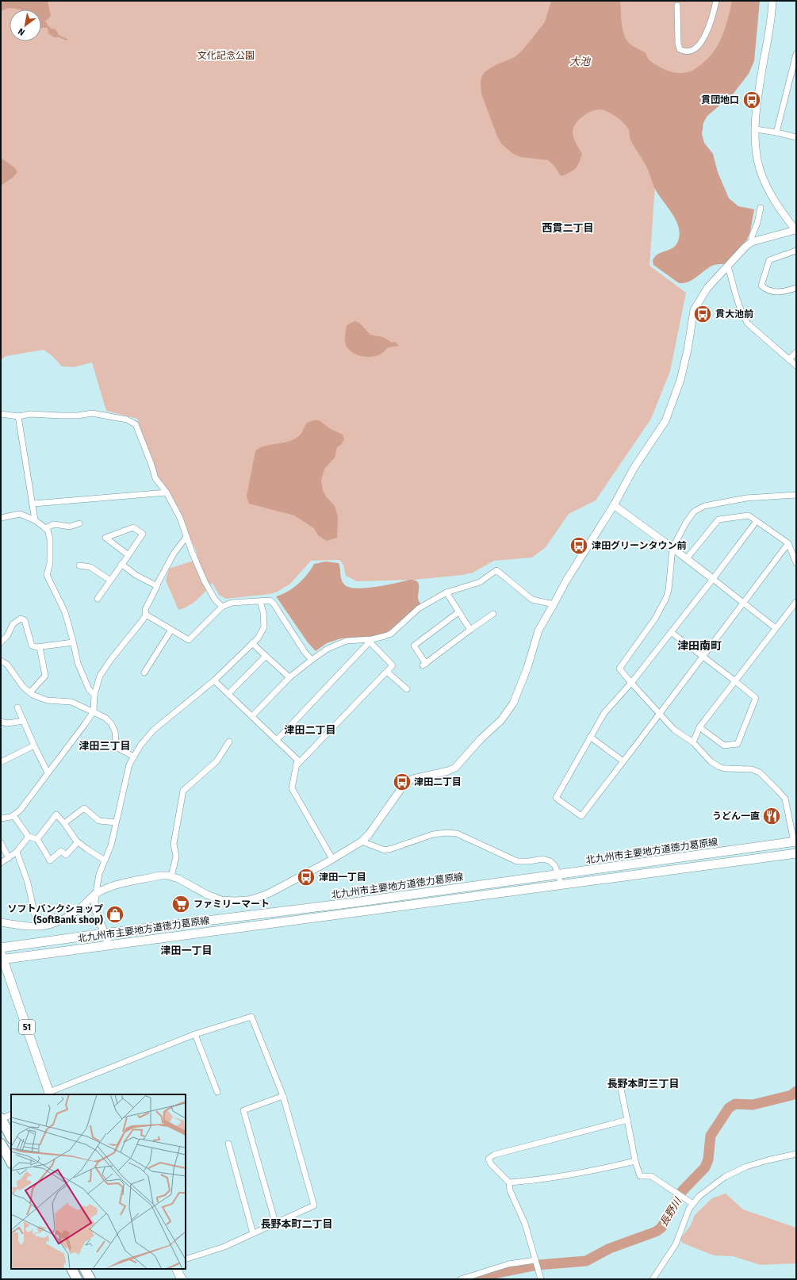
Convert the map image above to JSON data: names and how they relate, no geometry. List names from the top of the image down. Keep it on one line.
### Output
{"streets":{"main road":["北九州市主要地方道徳力葛原線","51"]},"crossings":[["北九州市主要地方道徳力葛原線","51"]],"districts":["西貫二丁目","津田南町","津田二丁目","津田三丁目","津田一丁目","長野本町三丁目","長野本町二丁目"],"water":["大池","長野川"],"parks":["文化記念公園"],"places":{"bus stop":["貫団地口","貫大池前","津田グリーンタウン前","津田二丁目","津田一丁目"],"restaurant":["うどん一直"],"supermarket":["ファミリーマート"],"shop":["ソフトバンクショップ (SoftBank shop)"]},"north":"bottom left"}
